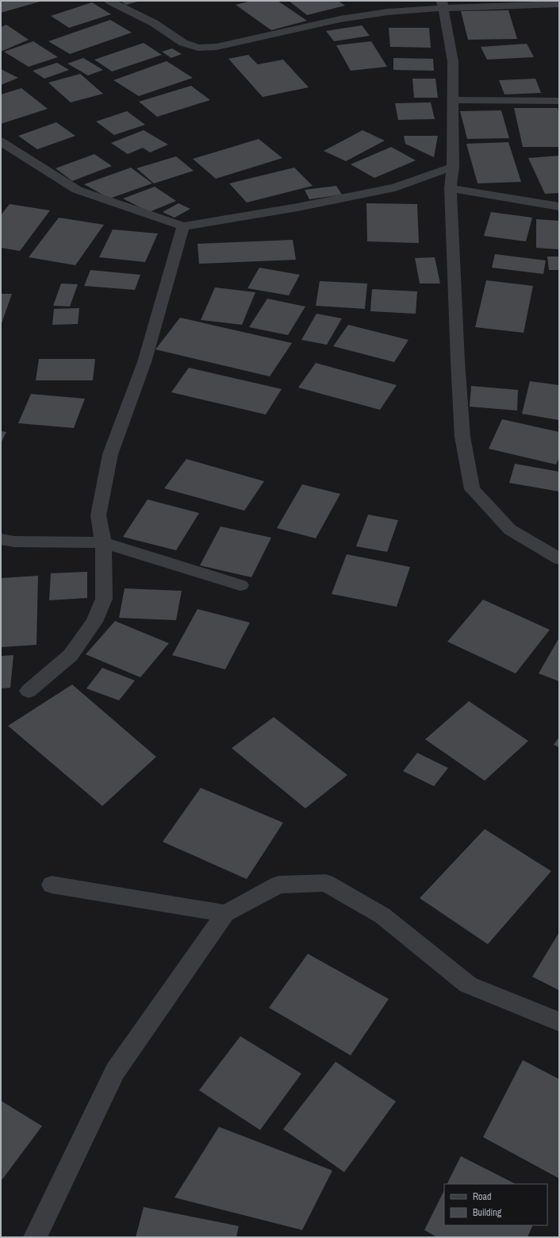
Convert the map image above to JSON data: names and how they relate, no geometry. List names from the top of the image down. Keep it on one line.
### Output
{"legend":["Road","Building"]}
